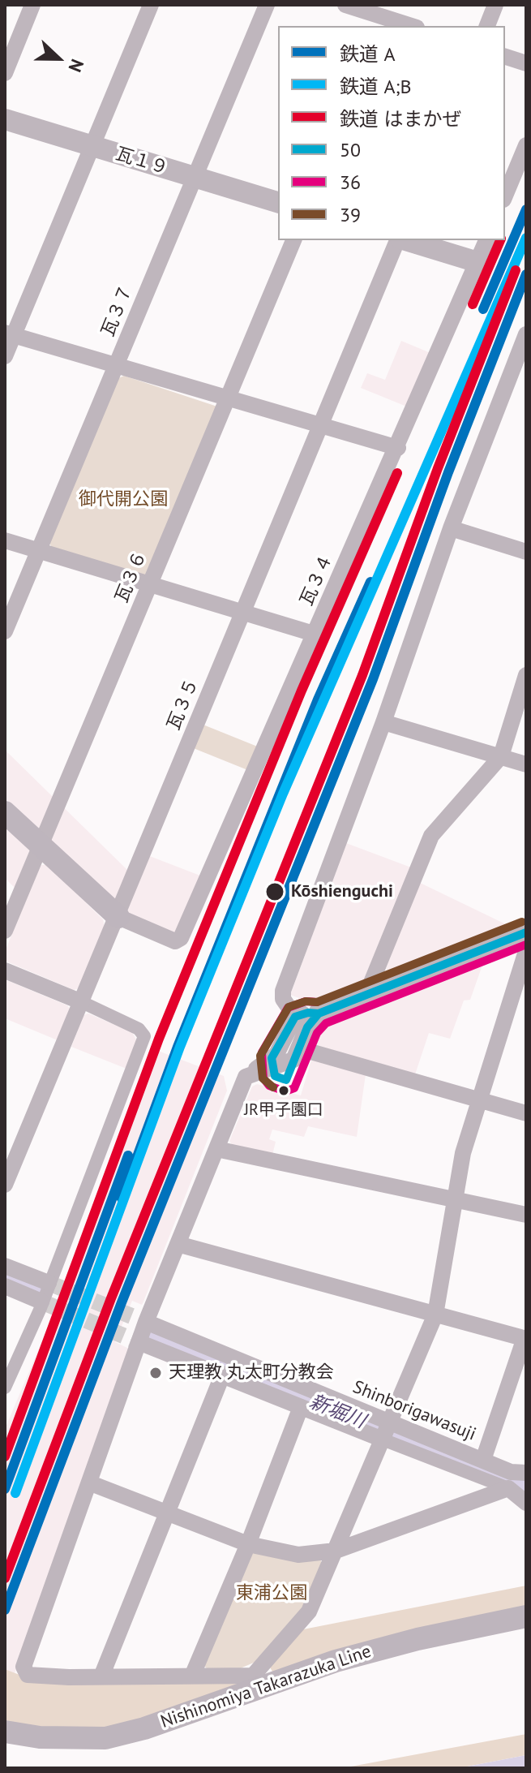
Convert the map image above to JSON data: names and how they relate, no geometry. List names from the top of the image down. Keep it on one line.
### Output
{"streets":{"main road":["Nishinomiya Takarazuka Line"],"street":["瓦１９","瓦３７","瓦３６","瓦３４","瓦３５","Shinborigawasuji"]},"crossings":[["瓦１９","瓦３７"],["瓦３４","瓦３５"]],"water":["新堀川"],"parks":["御代開公園","東浦公園"],"places":["Kōshienguchi","JR甲子園口","天理教 丸太町分教会"],"lines":["rail line A","rail line A;B","rail line はまかぜ","transit line 39","transit line 50","transit line 36"],"legend":["鉄道 A","鉄道 A;B","鉄道 はまかぜ","50","36","39"],"north":"right"}
